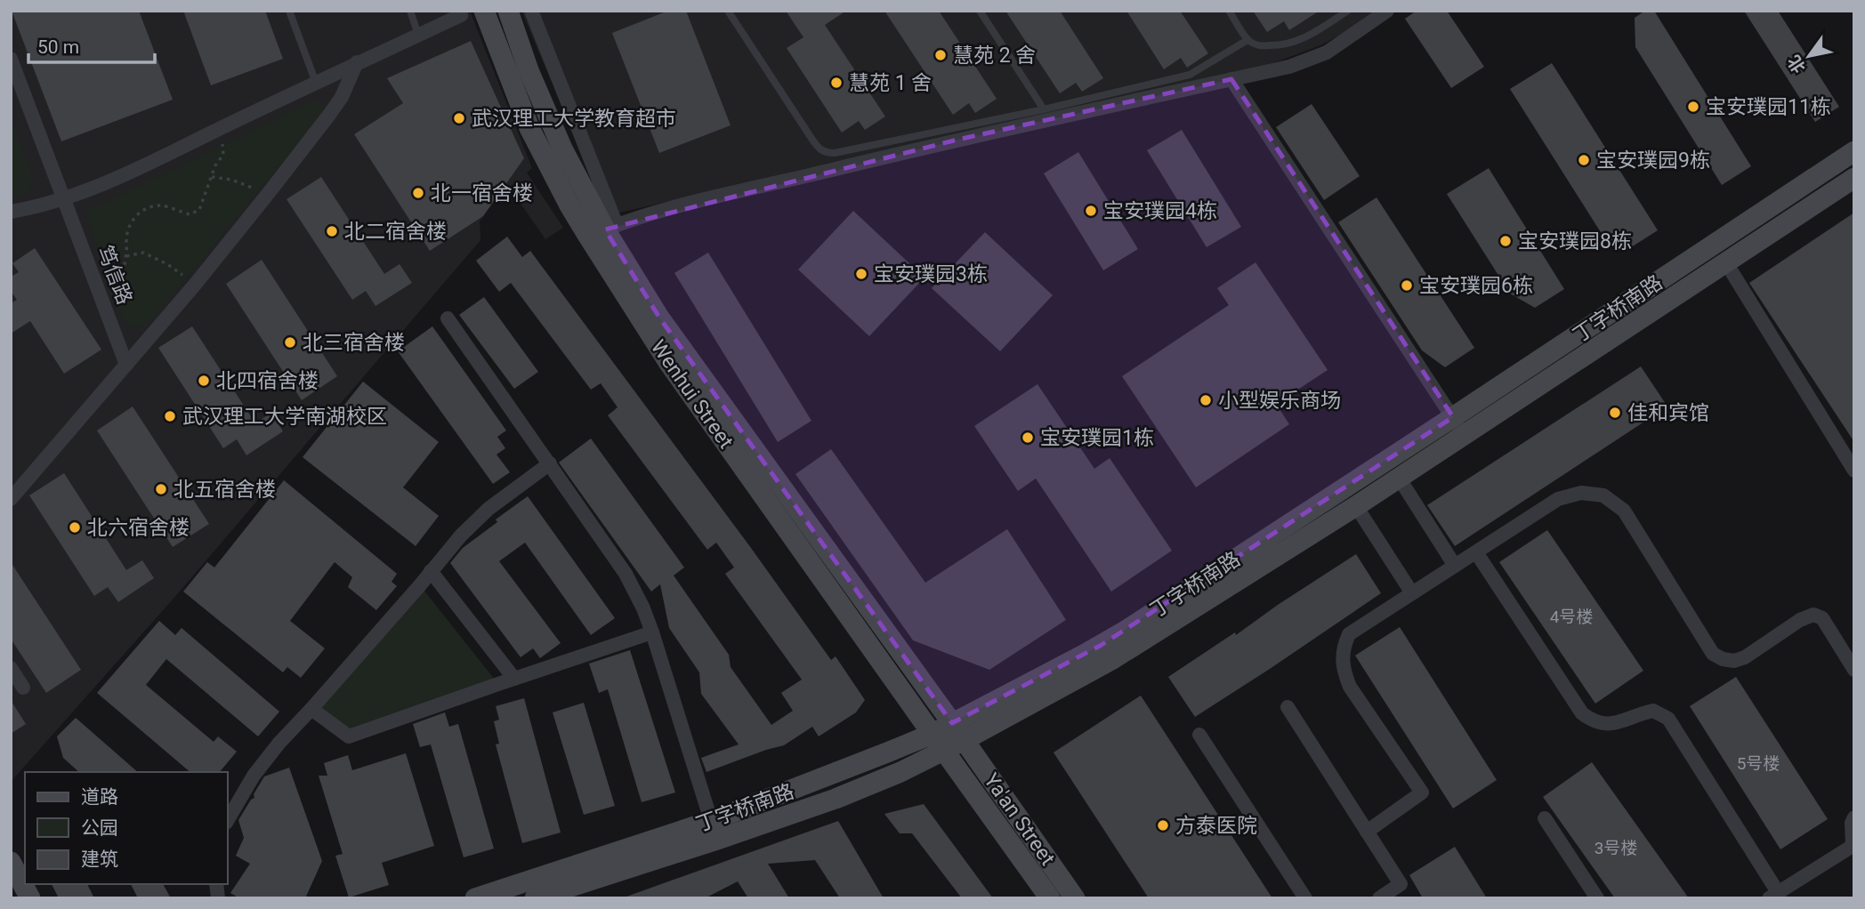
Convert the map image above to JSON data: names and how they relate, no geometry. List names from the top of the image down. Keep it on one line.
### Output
{"streets":{"main road":["丁字桥南路","Wenhui Street","Ya'an Street"],"street":["笃信路"]},"crossings":[["丁字桥南路","Wenhui Street"],["丁字桥南路","Ya'an Street"],["Wenhui Street","Ya'an Street"]],"places":["慧苑 2 舍","慧苑 1 舍","宝安璞园11栋","武汉理工大学教育超市","宝安璞园9栋","北一宿舍楼","宝安璞园4栋","北二宿舍楼","宝安璞园8栋","宝安璞园3栋","宝安璞园6栋","北三宿舍楼","北四宿舍楼","小型娱乐商场","佳和宾馆","武汉理工大学南湖校区","宝安璞园1栋","北五宿舍楼","北六宿舍楼","方泰医院"],"house_numbers":["4号楼","5号楼","3号楼"],"legend":["道路","公园","建筑"],"scale_bar":"50 m","north":"bottom left"}
